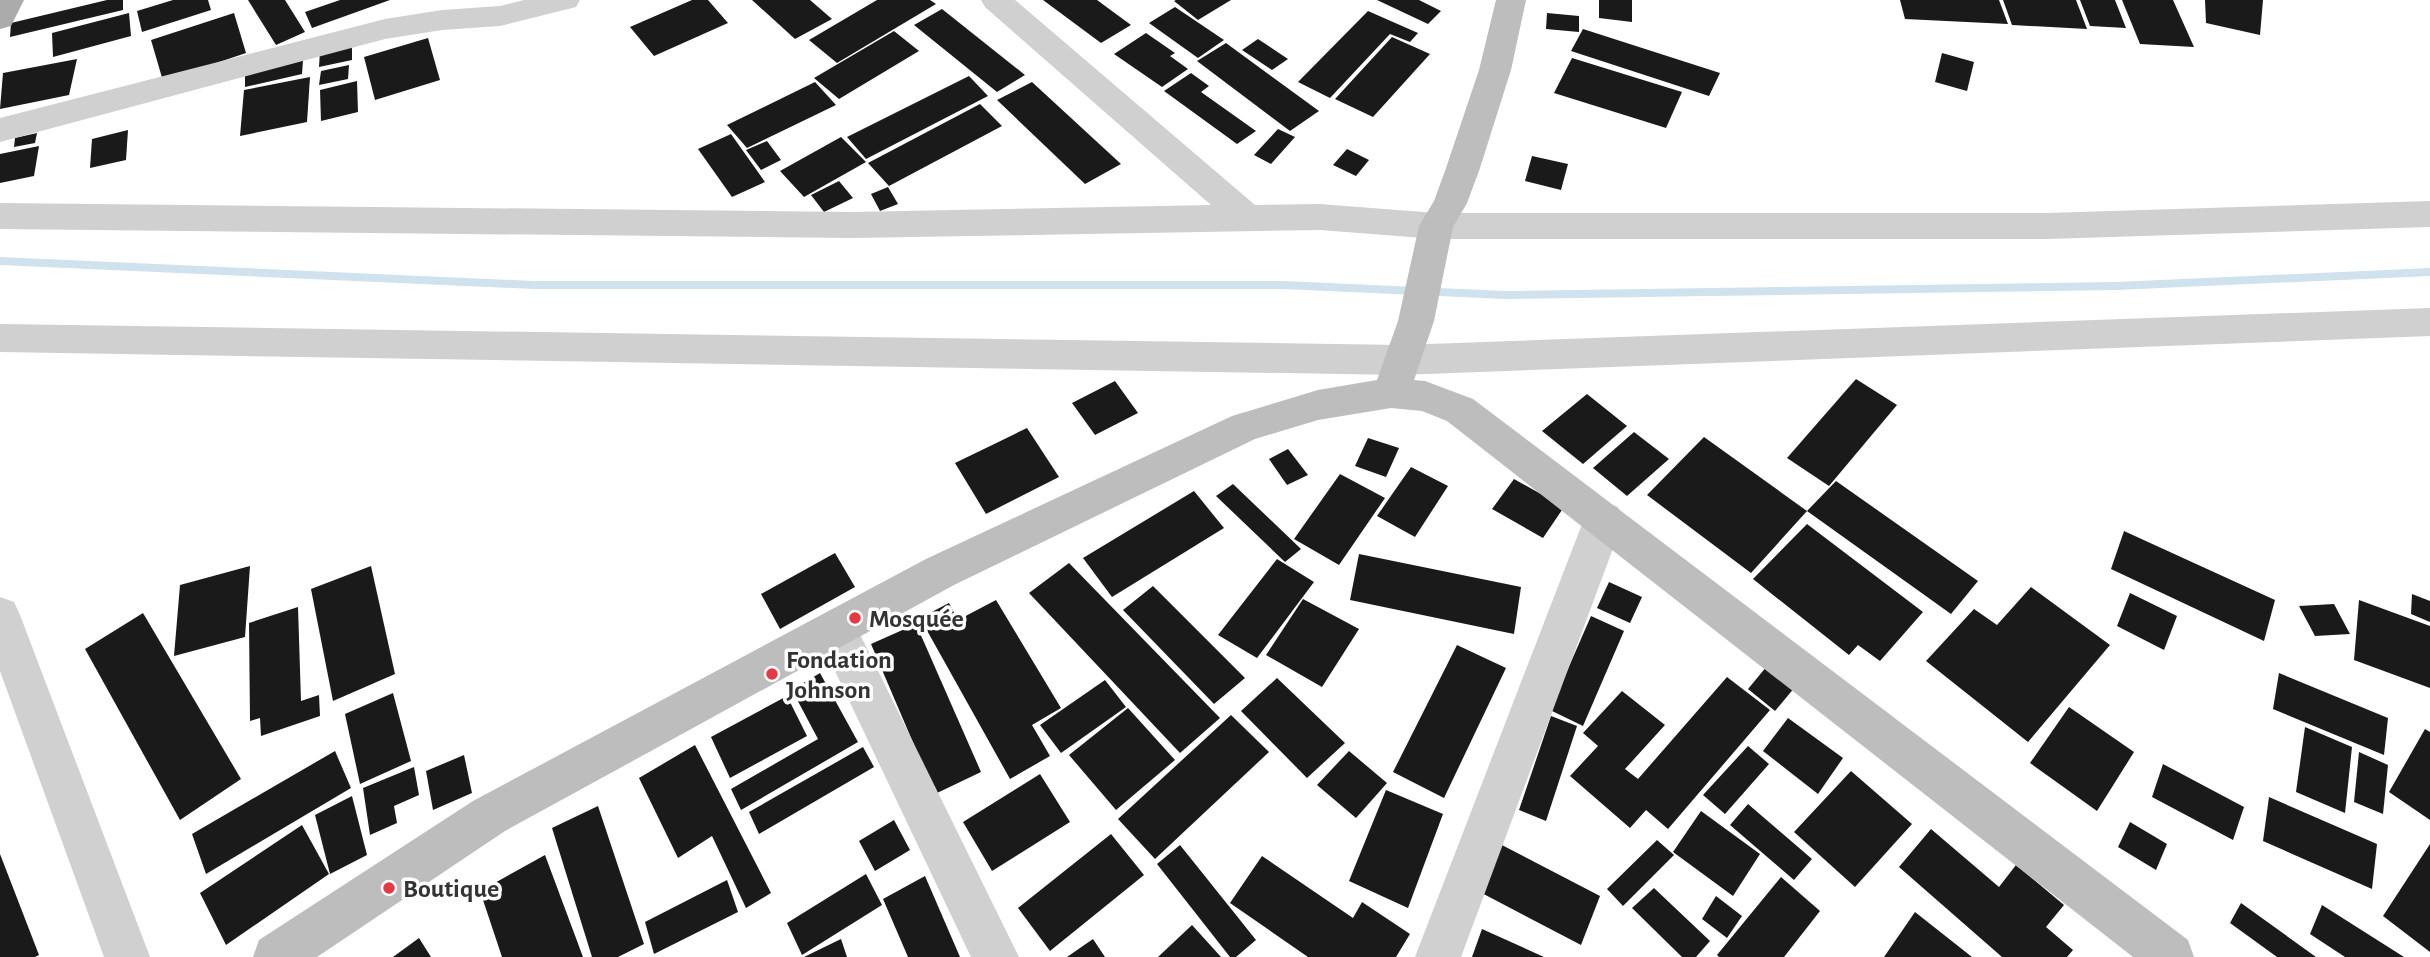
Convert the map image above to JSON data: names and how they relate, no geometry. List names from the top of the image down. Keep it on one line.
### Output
{"places":["Mosquée","Fondation Johnson","Boutique"]}
